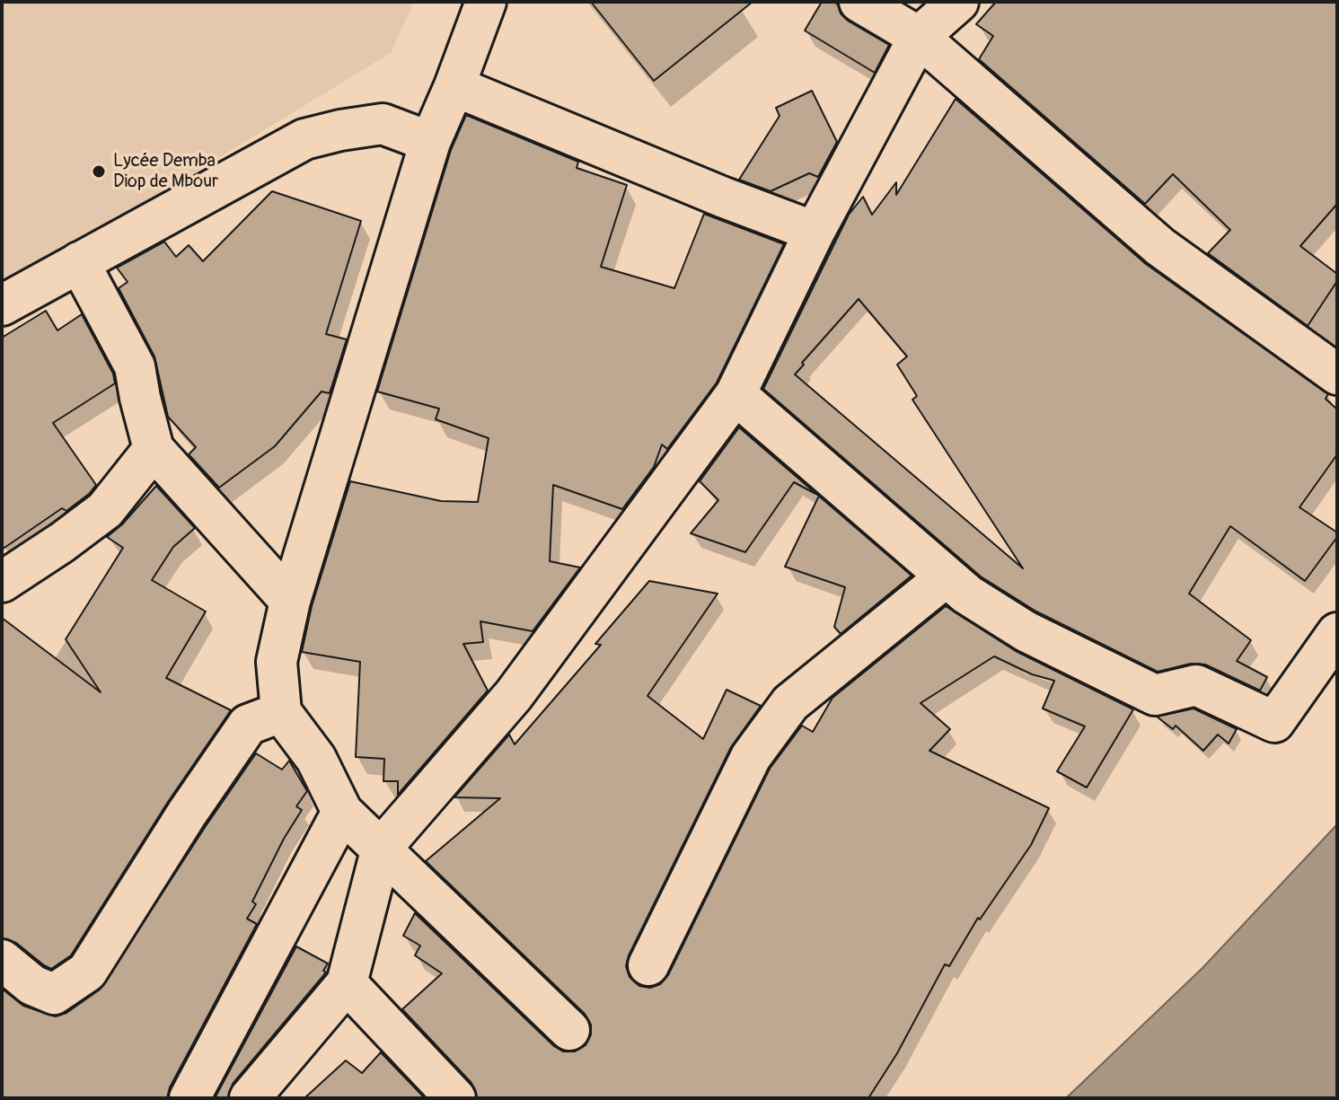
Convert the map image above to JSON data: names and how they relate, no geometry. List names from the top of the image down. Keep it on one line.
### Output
{"places":["Lycée Demba Diop de Mbour"]}
